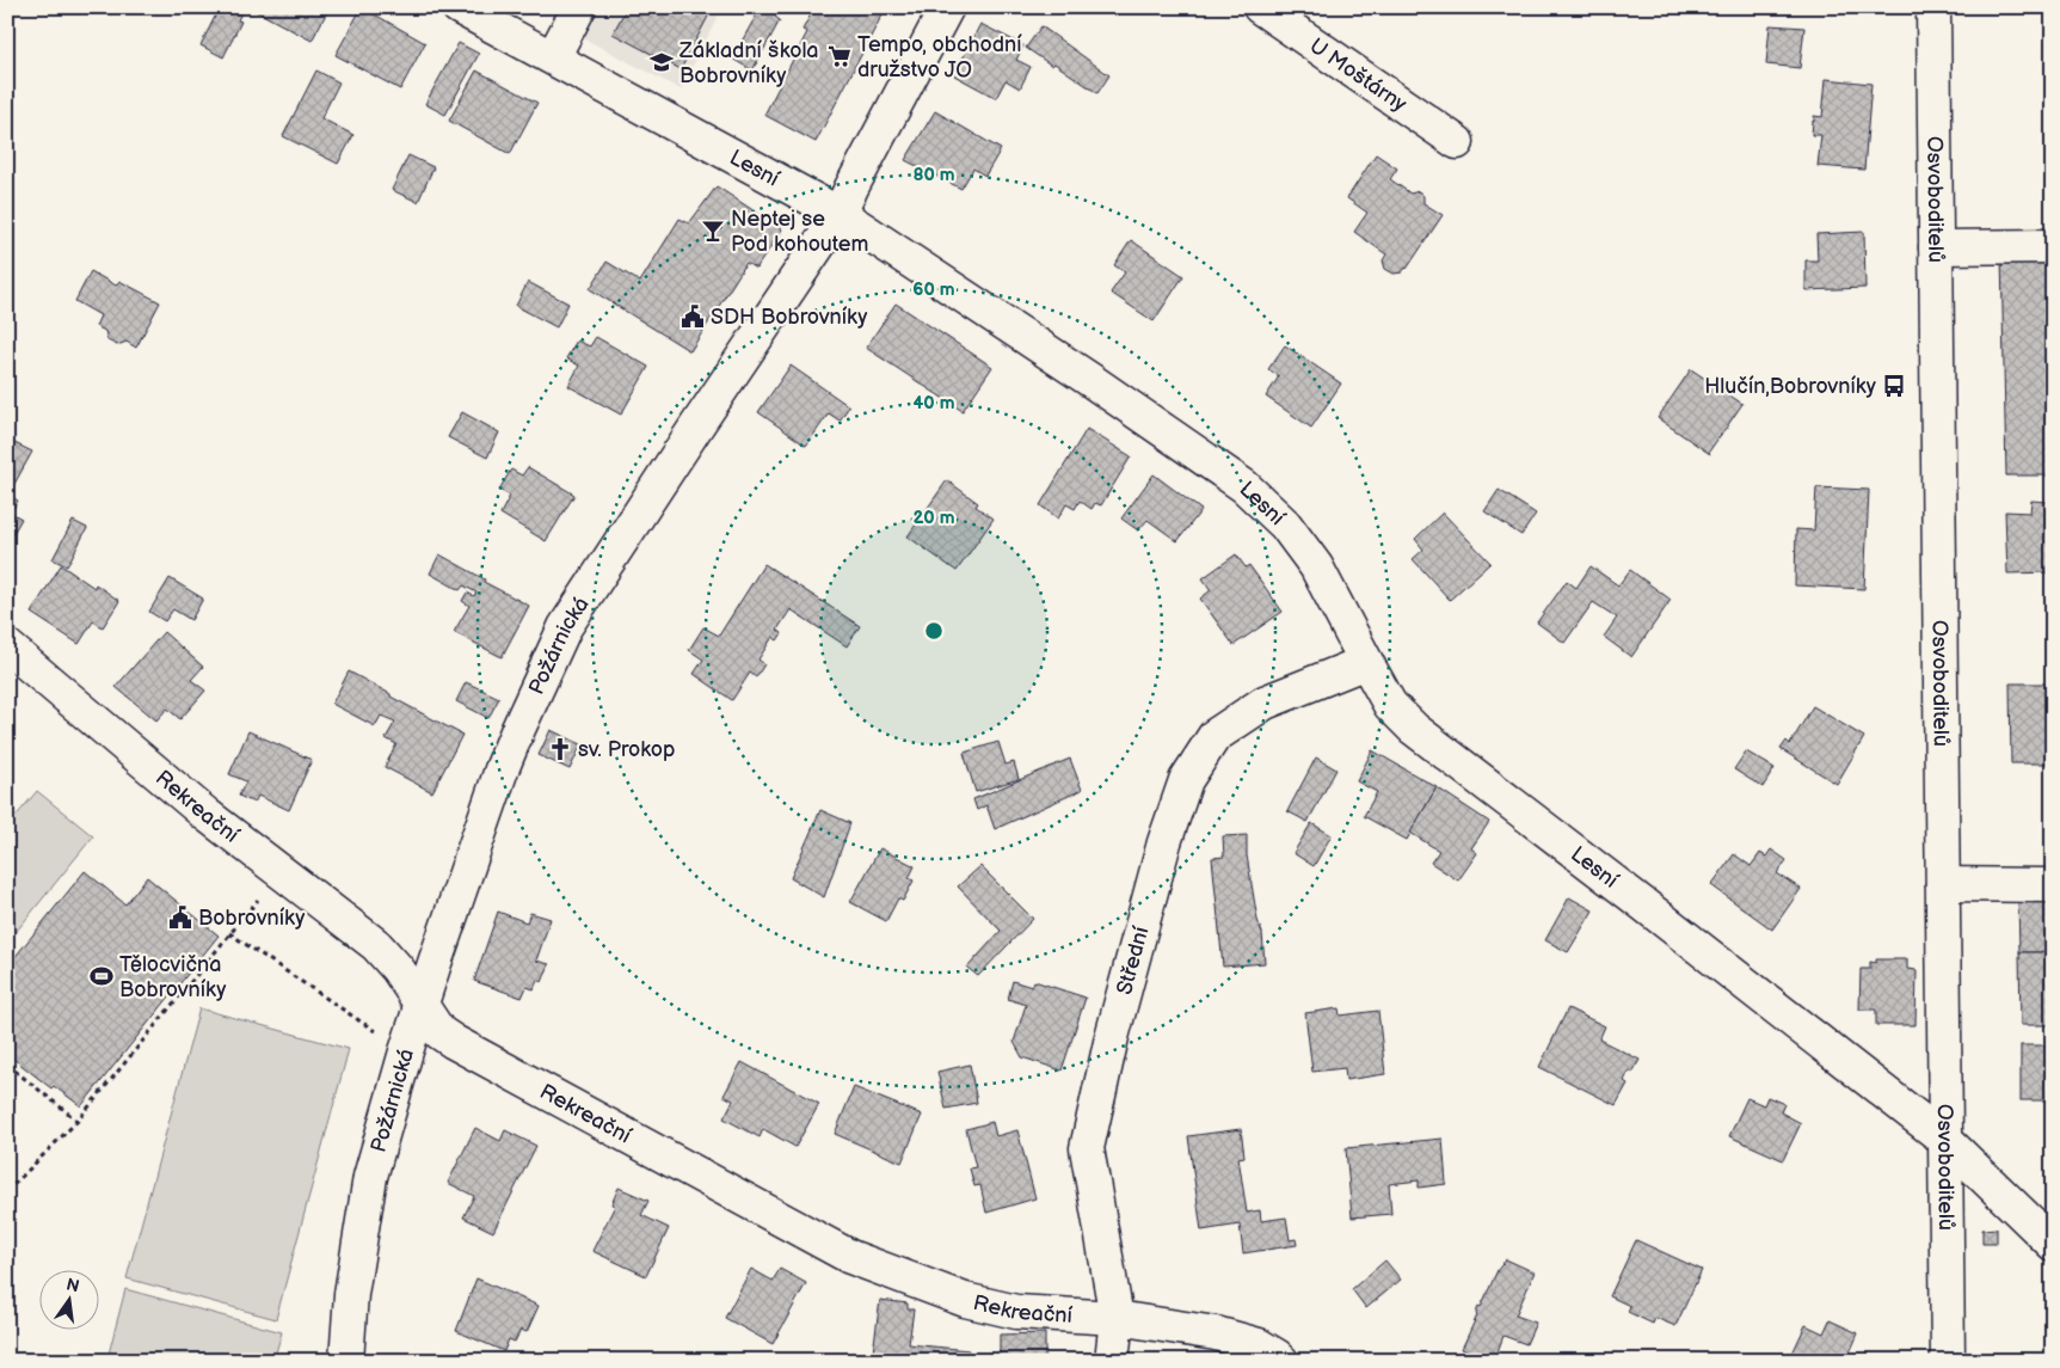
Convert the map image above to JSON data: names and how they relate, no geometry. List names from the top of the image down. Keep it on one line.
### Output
{"streets":{"street":["U Moštárny","Lesní","Osvoboditelů","Požárnická","Rekreační","Střední"]},"crossings":[["Lesní","Osvoboditelů"],["Lesní","Požárnická"],["Lesní","Střední"],["Požárnická","Rekreační"],["Rekreační","Střední"]],"places":{"supermarket":["Tempo, obchodní družstvo JO"],"school or university":["Základní škola Bobrovníky"],"bar":["Neptej se Pod kohoutem"],"public building":["SDH Bobrovníky","Bobrovníky"],"bus stop":["Hlučín,Bobrovníky"],"church":["sv. Prokop"],"sports":["Tělocvična Bobrovníky"]},"north":"top","rings":["80 m","60 m","40 m","20 m"]}
